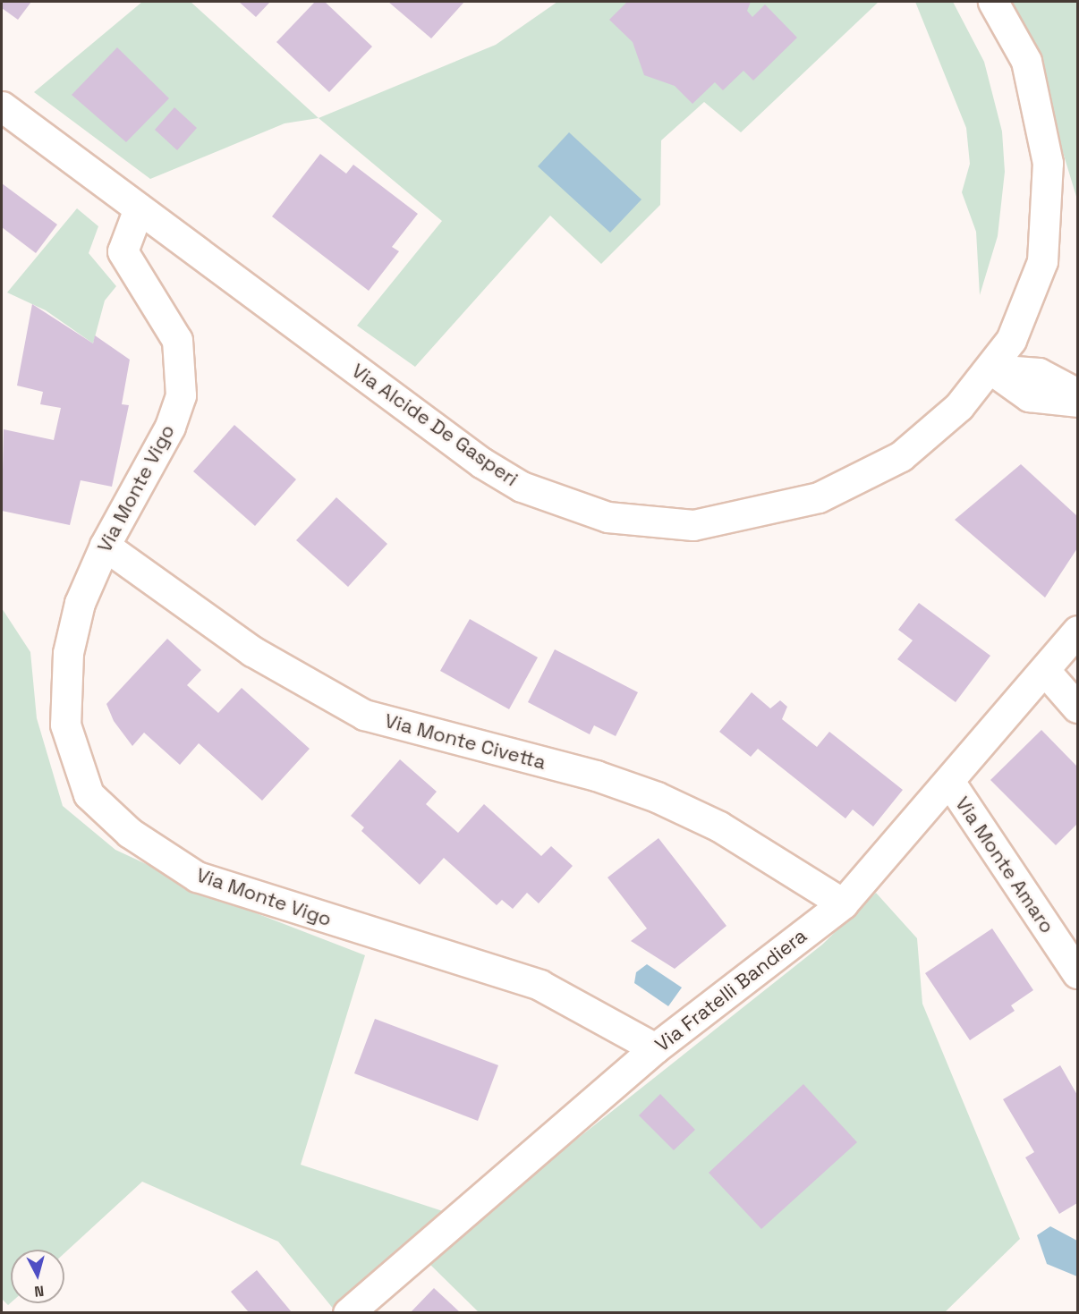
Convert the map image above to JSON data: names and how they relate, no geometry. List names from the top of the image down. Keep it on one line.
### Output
{"streets":{"street":["Via Alcide De Gasperi","Via Monte Vigo","Via Monte Civetta","Via Monte Amaro","Via Fratelli Bandiera"]},"crossings":[["Via Alcide De Gasperi","Via Monte Vigo"],["Via Monte Vigo","Via Monte Civetta"],["Via Monte Vigo","Via Fratelli Bandiera"],["Via Monte Civetta","Via Fratelli Bandiera"],["Via Monte Amaro","Via Fratelli Bandiera"]],"north":"bottom"}
